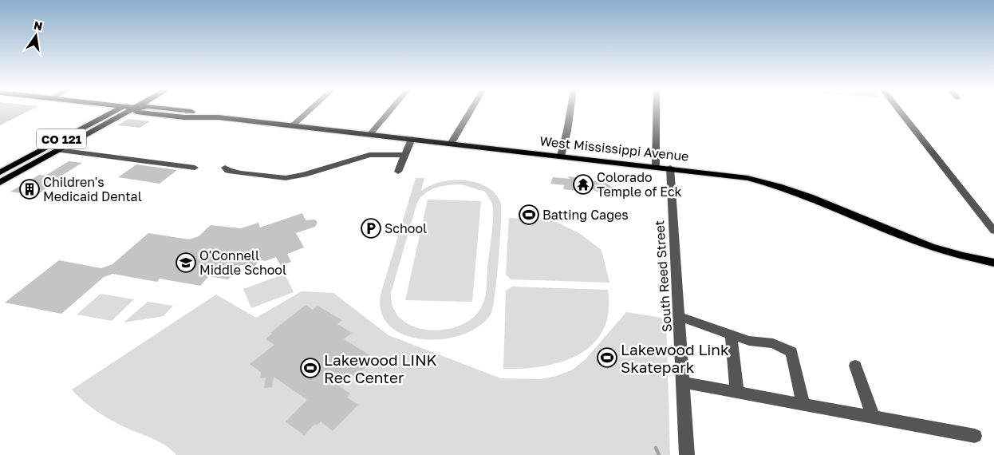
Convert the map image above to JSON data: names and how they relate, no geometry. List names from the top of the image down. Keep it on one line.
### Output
{"streets":{"main road":["CO 121","West Mississippi Avenue"],"street":["South Reed Street"]},"crossings":[["West Mississippi Avenue","South Reed Street"]],"places":{"temple":["Colorado Temple of Eck"],"building":["Children's Medicaid Dental"],"sports":["Batting Cages","Lakewood Link Skatepark","Lakewood LINK Rec Center"],"parking":["School"],"school or university":["O'Connell Middle School"]},"north":"top"}
